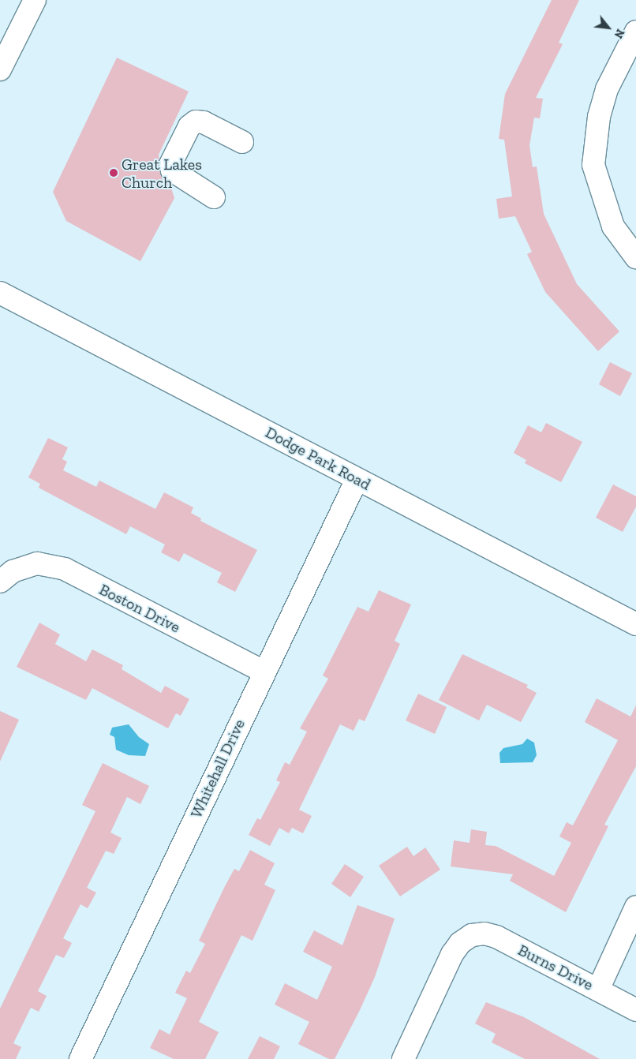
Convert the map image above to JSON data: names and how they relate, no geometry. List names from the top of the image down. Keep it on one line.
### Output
{"streets":{"street":["Dodge Park Road","Boston Drive","Whitehall Drive","Burns Drive"]},"crossings":[["Dodge Park Road","Whitehall Drive"],["Boston Drive","Whitehall Drive"]],"places":["Great Lakes Church"],"north":"bottom right"}
